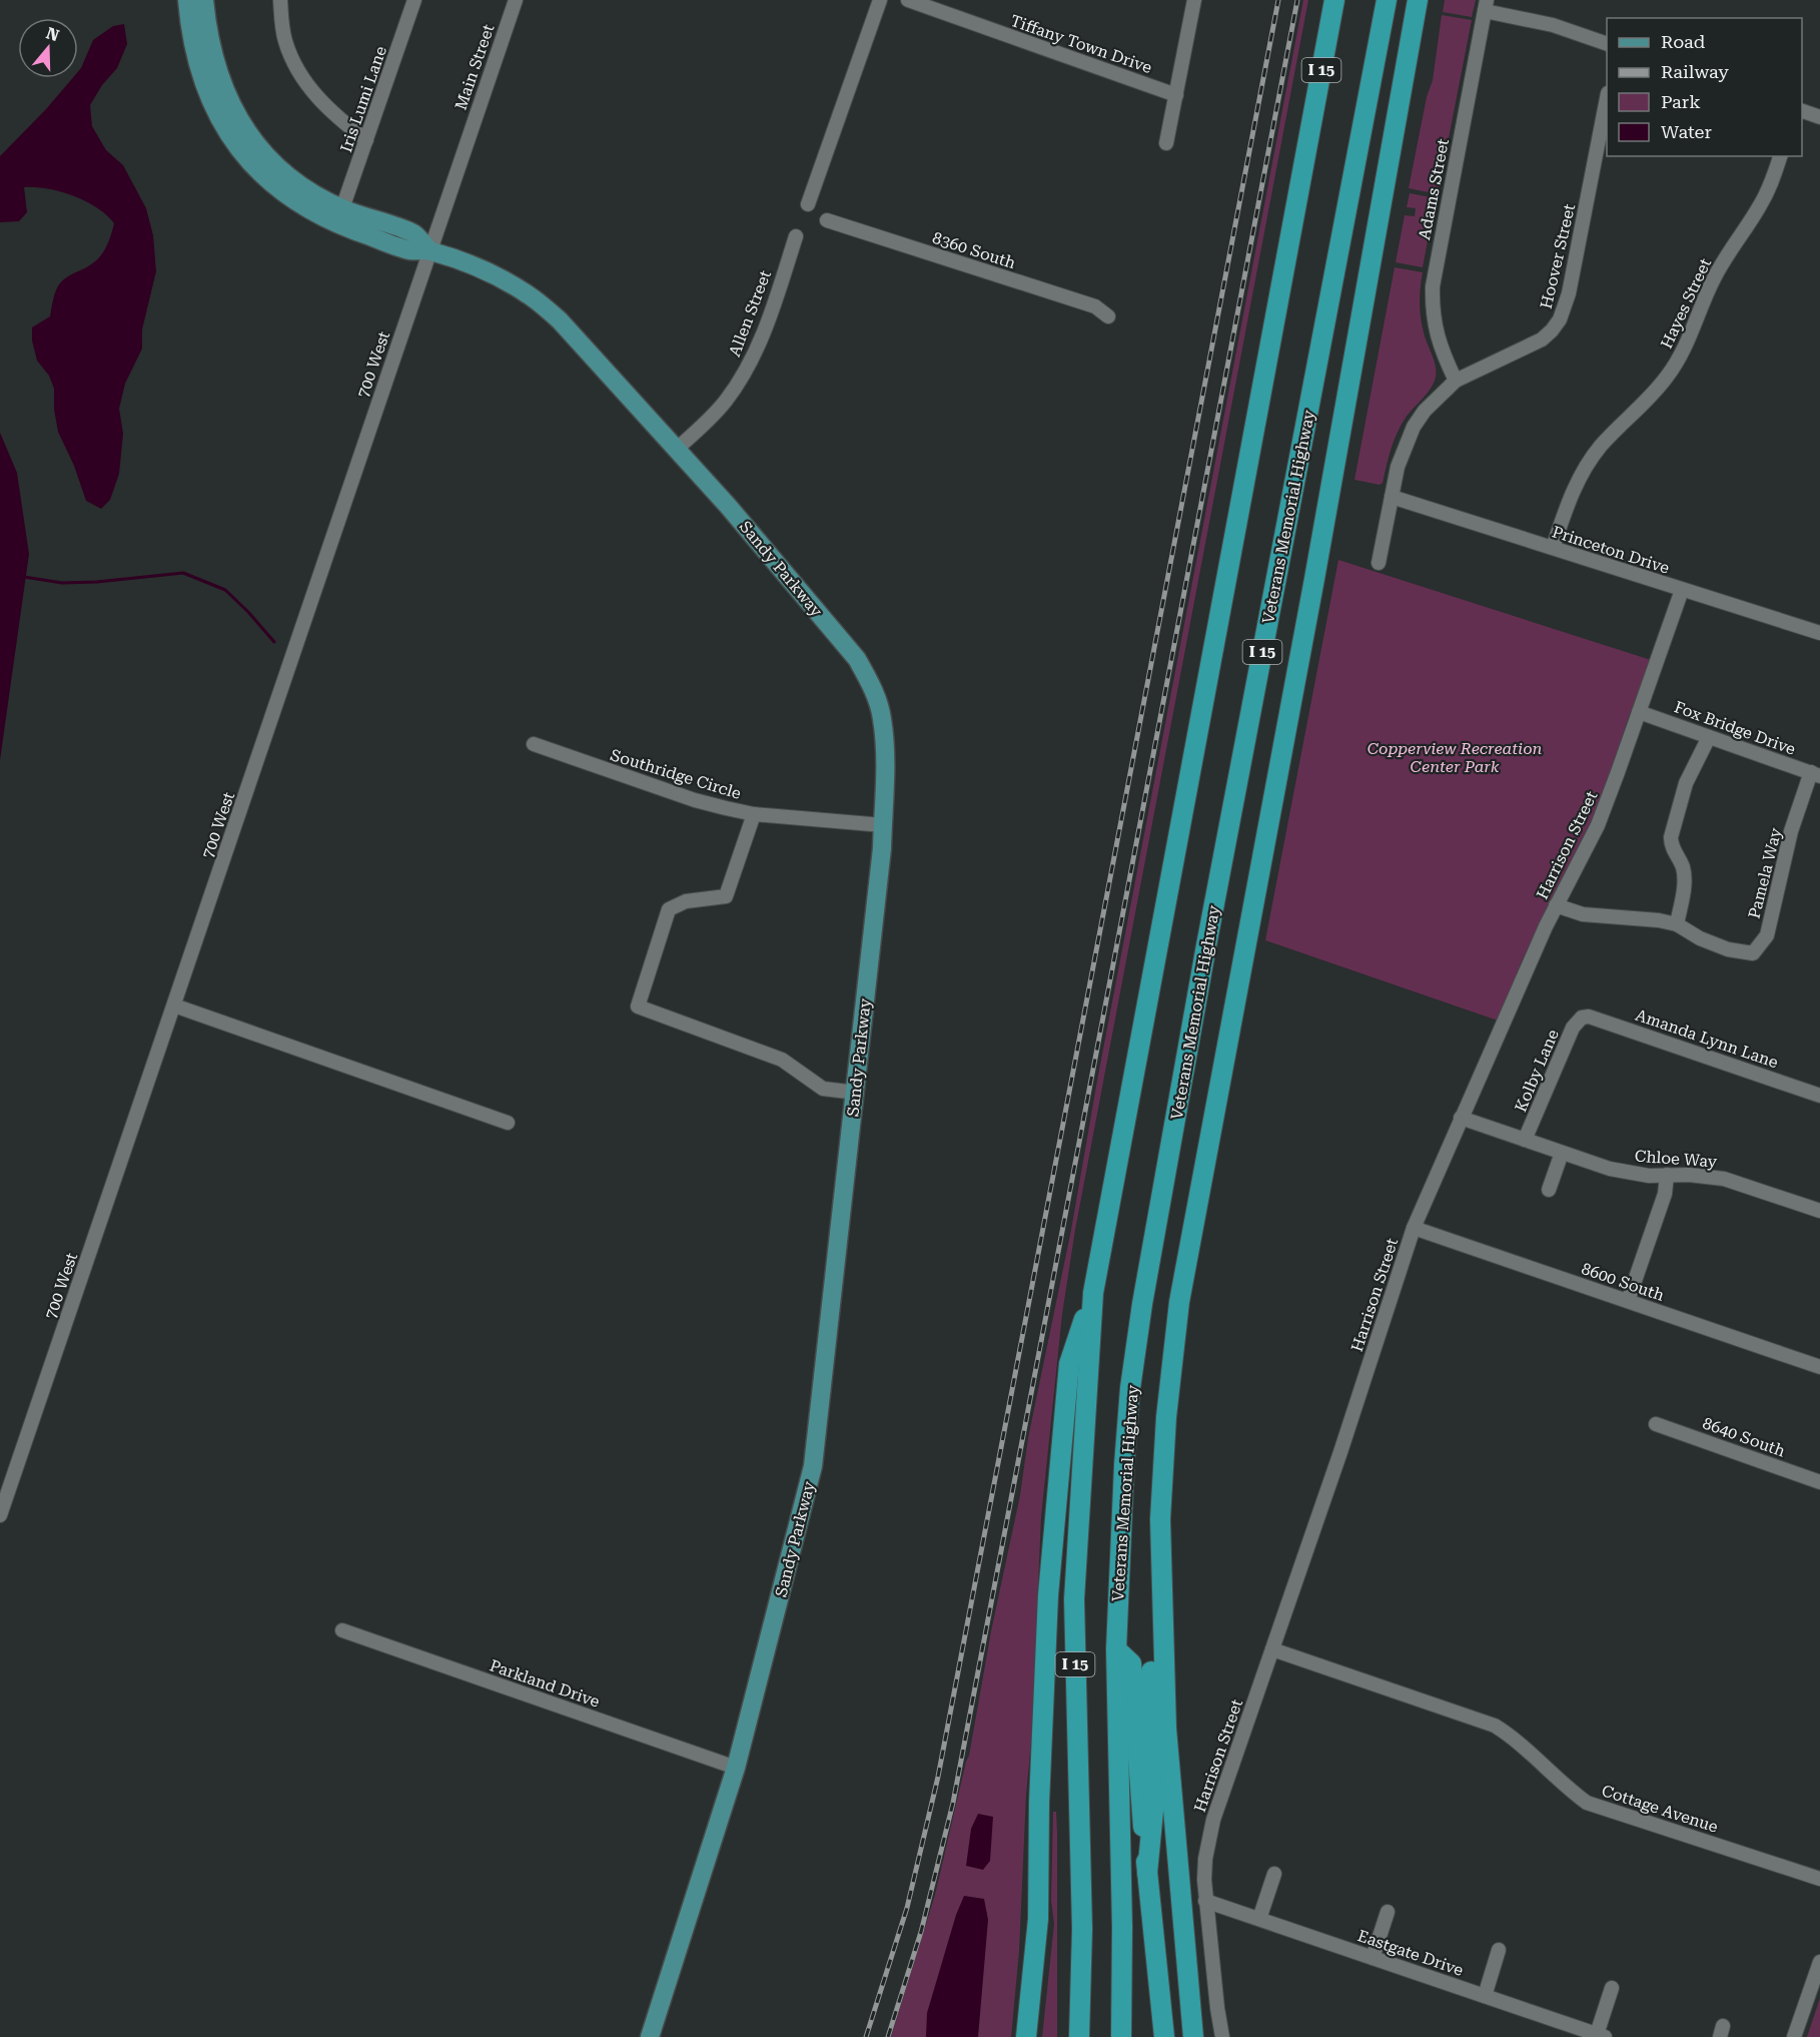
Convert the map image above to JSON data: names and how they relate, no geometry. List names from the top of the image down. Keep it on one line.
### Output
{"streets":{"highway":["I 15","Veterans Memorial Highway"],"main road":["Sandy Parkway"],"street":["Tiffany Town Drive","Main Street","Iris Lumi Lane","Adams Street","8360 South","Hoover Street","Hayes Street","Allen Street","700 West","Princeton Drive","Fox Bridge Drive","Southridge Circle","Harrison Street","Pamela Way","Amanda Lynn Lane","Kolby Lane","Chloe Way","8600 South","8640 South","Parkland Drive","Cottage Avenue","Eastgate Drive"]},"crossings":[["Main Street","700 West"],["Adams Street","Hoover Street"],["Hoover Street","Princeton Drive"],["Hayes Street","Princeton Drive"],["Allen Street","Sandy Parkway"],["700 West","Sandy Parkway"],["Princeton Drive","Harrison Street"],["Sandy Parkway","Southridge Circle"],["Sandy Parkway","Parkland Drive"],["Fox Bridge Drive","Harrison Street"],["Fox Bridge Drive","Pamela Way"],["Harrison Street","Pamela Way"],["Harrison Street","Chloe Way"],["Harrison Street","8600 South"],["Harrison Street","Cottage Avenue"],["Harrison Street","Eastgate Drive"],["Amanda Lynn Lane","Kolby Lane"],["Kolby Lane","Chloe Way"]],"parks":["Copperview Recreation Center Park"],"legend":["Road","Railway","Park","Water"],"north":"top"}
